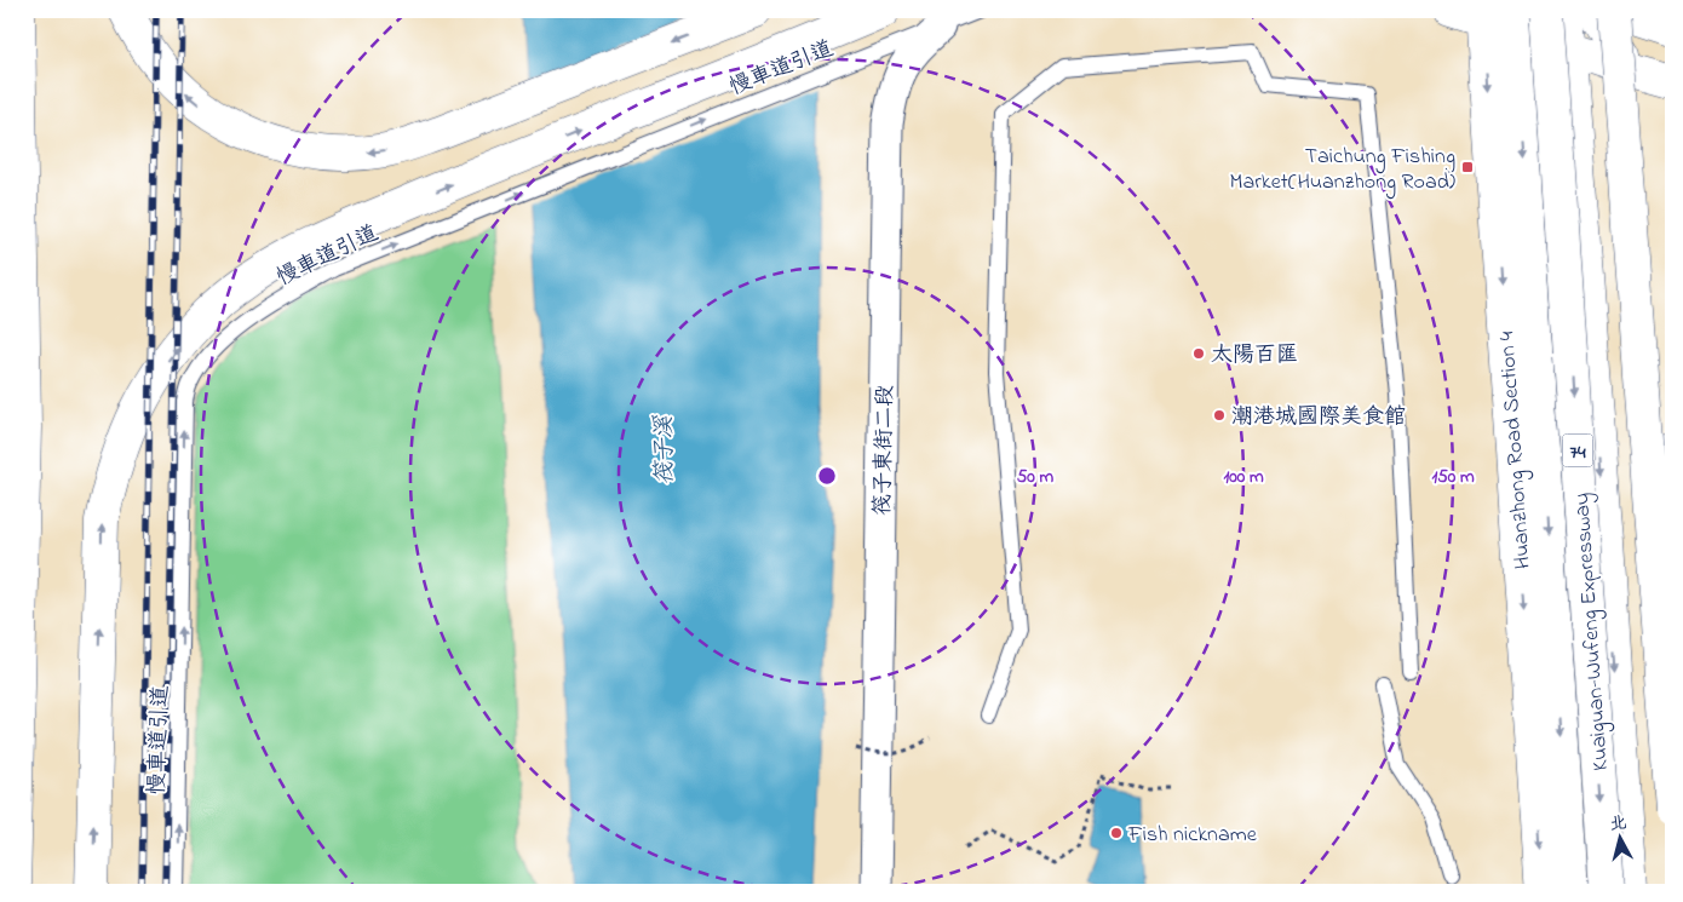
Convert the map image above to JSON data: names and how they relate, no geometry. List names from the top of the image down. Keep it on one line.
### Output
{"streets":{"main road":["Huanzhong Road Section 4","74","Kuaiguan-Wufeng Expressway"],"street":["筏子東街二段"],"lane":["慢車道引道"]},"crossings":[["慢車道引道","筏子東街二段"]],"one_way":["慢車道引道"],"water":["筏子溪"],"places":{"transit":["Taichung Fishing Market(Huanzhong Road)"],"other":["太陽百匯","潮港城國際美食館","Fish nickname"]},"north":"top","rings":["50 m","100 m","150 m"]}
